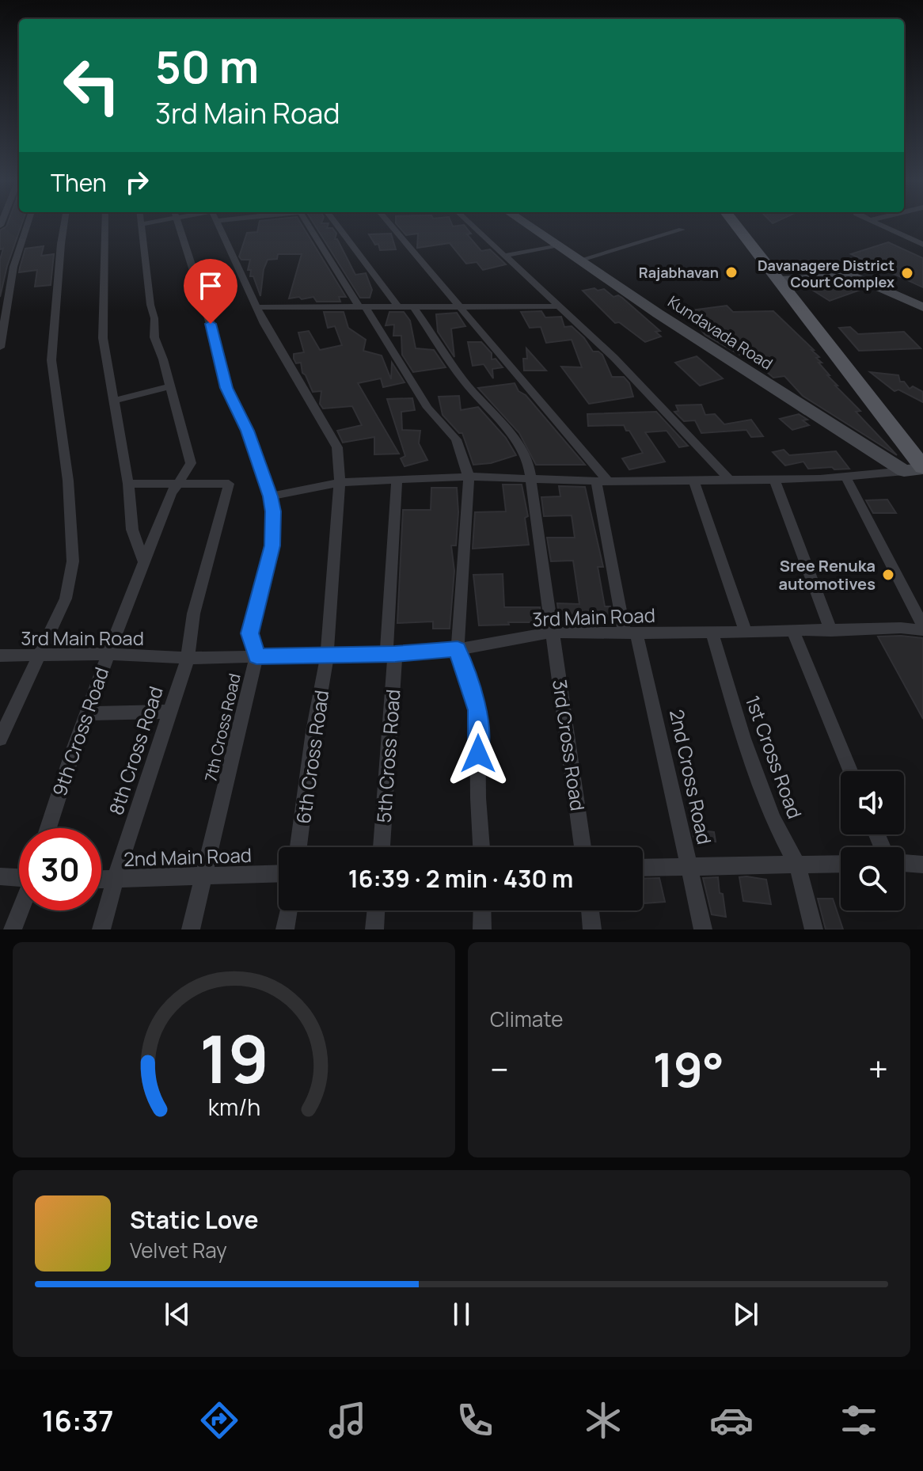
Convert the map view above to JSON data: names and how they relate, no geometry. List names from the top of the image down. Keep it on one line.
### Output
{"streets":{"street":["Kundavada Road","3rd Main Road","7th Cross Road","9th Cross Road","3rd Cross Road","8th Cross Road","5th Cross Road","6th Cross Road","1st Cross Road","2nd Cross Road","2nd Main Road"]},"crossings":[["3rd Main Road","7th Cross Road"],["3rd Main Road","9th Cross Road"],["3rd Main Road","3rd Cross Road"],["3rd Main Road","8th Cross Road"],["3rd Main Road","5th Cross Road"],["3rd Main Road","6th Cross Road"],["3rd Main Road","1st Cross Road"],["3rd Main Road","2nd Cross Road"],["7th Cross Road","2nd Main Road"],["8th Cross Road","2nd Main Road"]],"places":["Rajabhavan","Davanagere District Court Complex","Sree Renuka automotives"],"page":{"turn":["50 m","3rd Main Road"],"then":"Then","limit":"30","trip":"16:39 · 2 min · 430 m","tile":"Climate","heat":["−","19°","+"],"song":["Static Love","Velvet Ray"],"tabs":"16:37","gauge":["19","km/h"]}}
